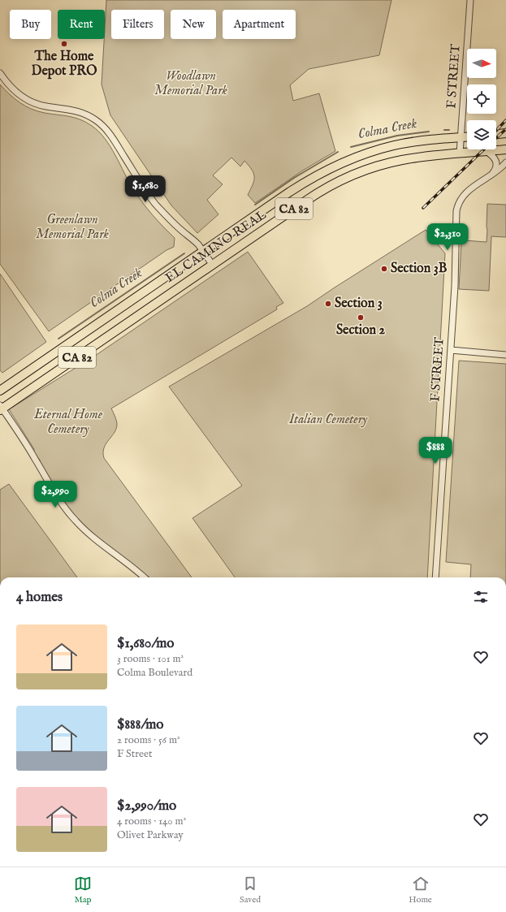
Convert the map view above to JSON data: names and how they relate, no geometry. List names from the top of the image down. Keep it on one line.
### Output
{"streets":{"main road":["CA 82","EL CAMINO REAL"],"street":["F STREET"]},"crossings":[["F STREET","EL CAMINO REAL"]],"water":["Colma Creek"],"parks":["Woodlawn Memorial Park","Greenlawn Memorial Park","Eternal Home Cemetery","Italian Cemetery"],"places":["The Home Depot PRO","Section 3B","Section 3","Section 2"],"north":"right","page":{"chip":["Buy","Rent","Filters","New","Apartment"],"price":["$1,680","$2,310","$888","$2,990"],"heading":"4 homes","list":[{"name":"$1,680/mo","note":"3 rooms · 101 m² · Colma Boulevard"},{"name":"$888/mo","note":"2 rooms · 56 m² · F Street"},{"name":"$2,990/mo","note":"4 rooms · 140 m² · Olivet Parkway"}],"tabs":["Map","Saved","Home"]}}
